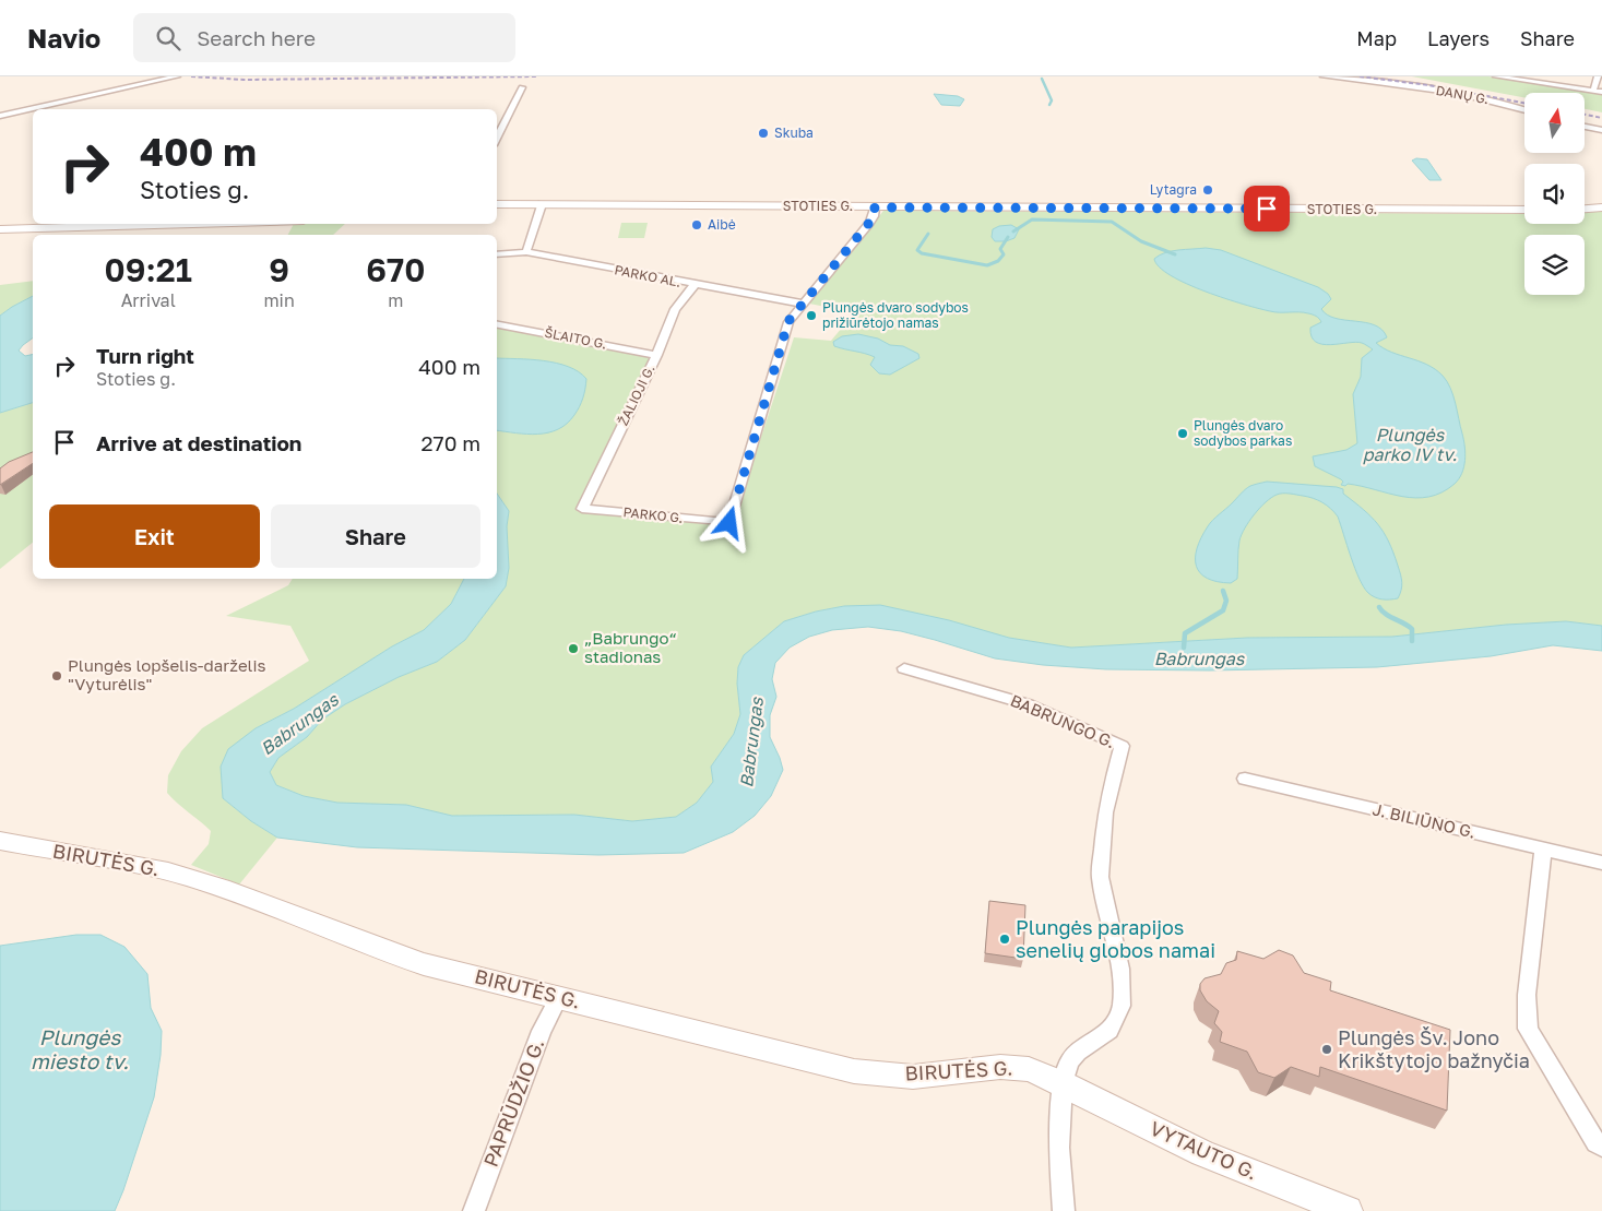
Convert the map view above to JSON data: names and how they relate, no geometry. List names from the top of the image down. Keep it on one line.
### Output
{"streets":{"main road":["STOTIES G.","BIRUTĖS G.","VYTAUTO G."],"street":["DANŲ G.","PARKO AL.","ŠLAITO G.","ŽALIOJI G.","PARKO G.","BABRUNGO G.","J. BILIŪNO G.","PAPRŪDŽIO G."]},"crossings":[["STOTIES G.","PARKO G."],["PARKO AL.","ŽALIOJI G."],["PARKO AL.","PARKO G."],["ŠLAITO G.","ŽALIOJI G."],["ŽALIOJI G.","PARKO G."],["BABRUNGO G.","BIRUTĖS G."],["BABRUNGO G.","VYTAUTO G."],["BIRUTĖS G.","PAPRŪDŽIO G."],["BIRUTĖS G.","VYTAUTO G."]],"water":["Plungės parko IV tv.","Babrungas","Plungės miesto tv."],"places":["Skuba","Lytagra","Aibė","Plungės dvaro sodybos prižiūrėtojo namas","Plungės dvaro sodybos parkas","„Babrungo“ stadionas","Plungės lopšelis-darželis \"Vyturėlis\"","Plungės parapijos senelių globos namai","Plungės Šv. Jono Krikštytojo bažnyčia"],"north":"top","page":{"header":"Navio","search":"Search here","nav":["Map","Layers","Share"],"turn":["400 m","Stoties g."],"eta":["09:21","Arrival","9","min","670","m"],"list":[{"name":"Turn right","note":"Stoties g.","value":"400 m"},{"name":"Arrive at destination","value":"270 m"}],"buttons":["Exit","Share"]}}
